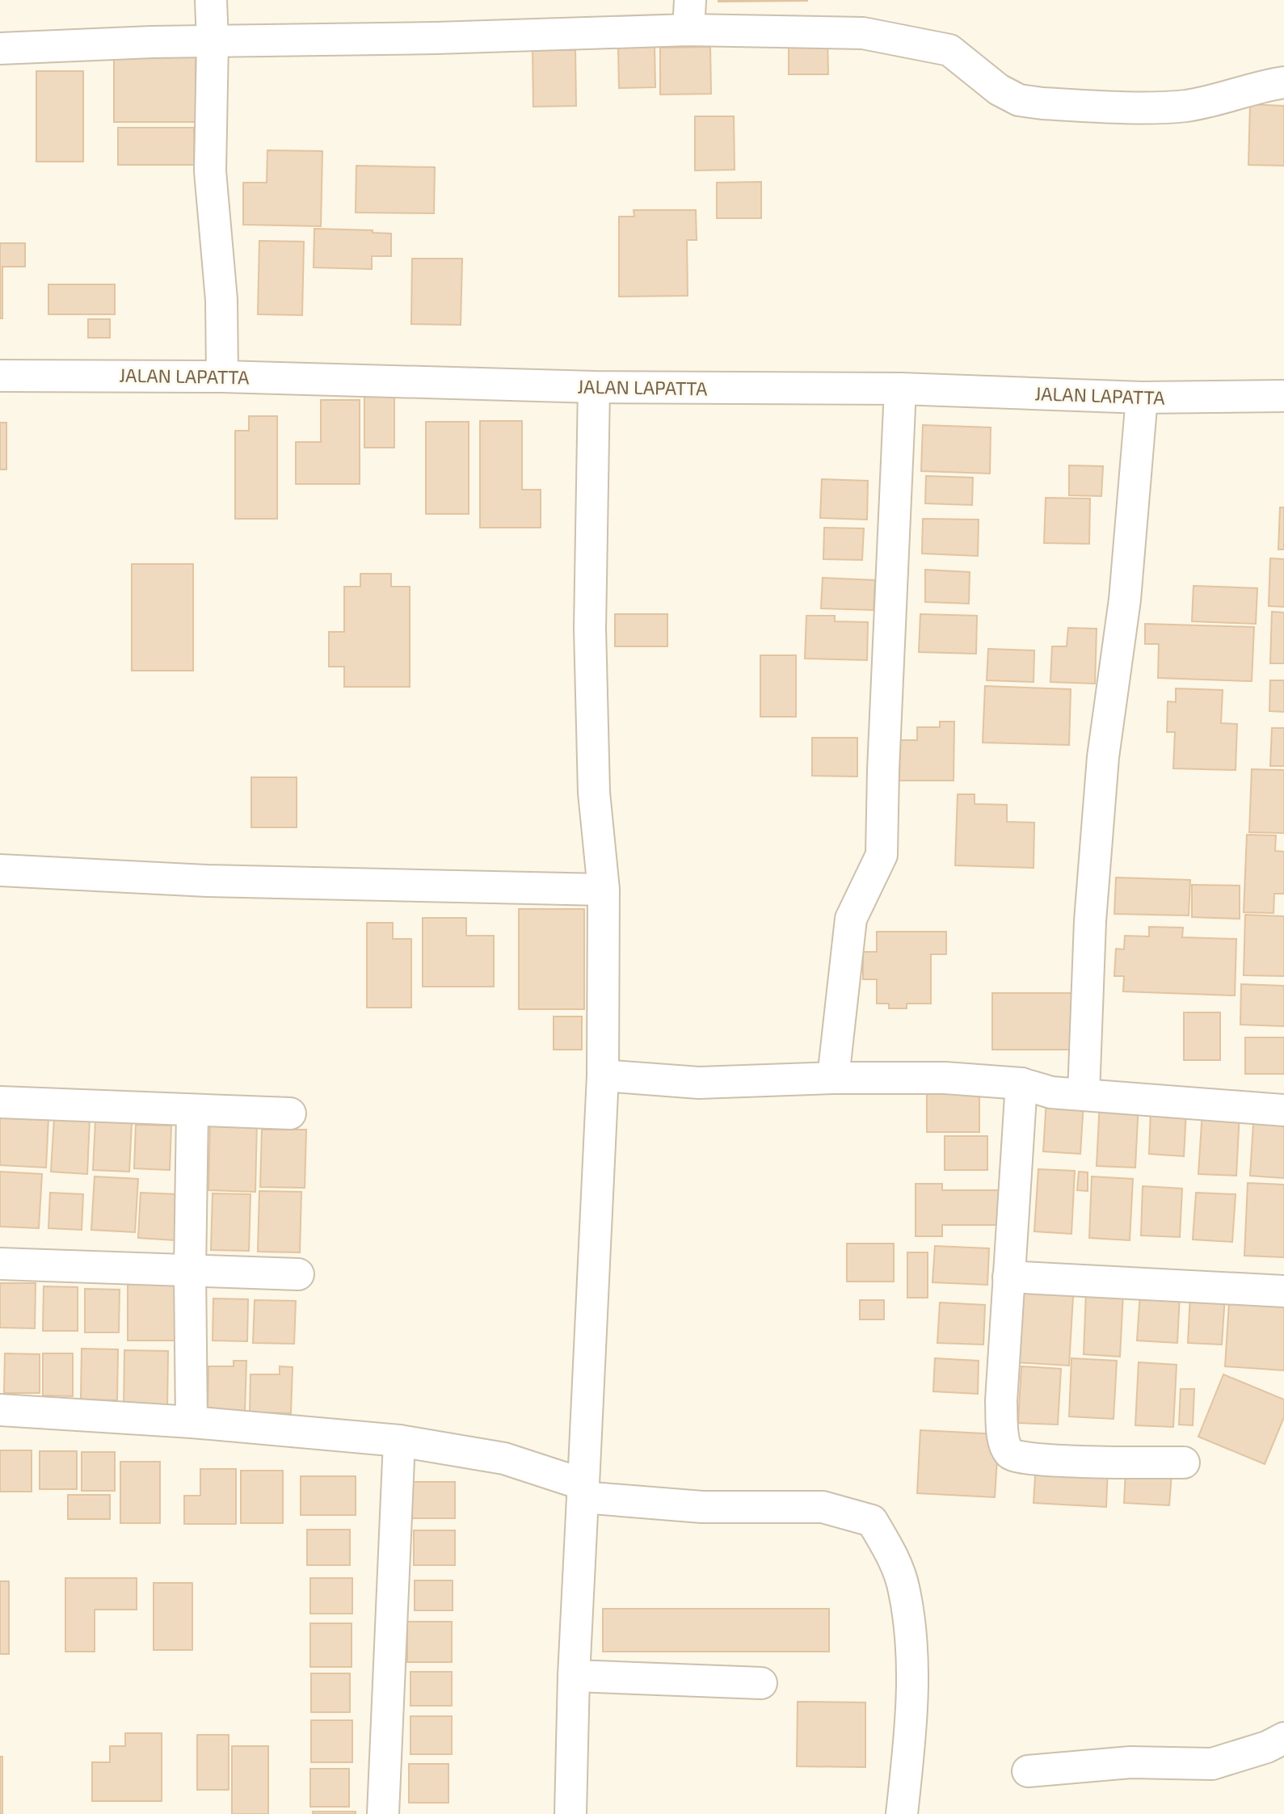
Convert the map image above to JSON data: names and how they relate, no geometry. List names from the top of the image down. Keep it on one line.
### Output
{"streets":{"street":["JALAN LAPATTA"]}}
